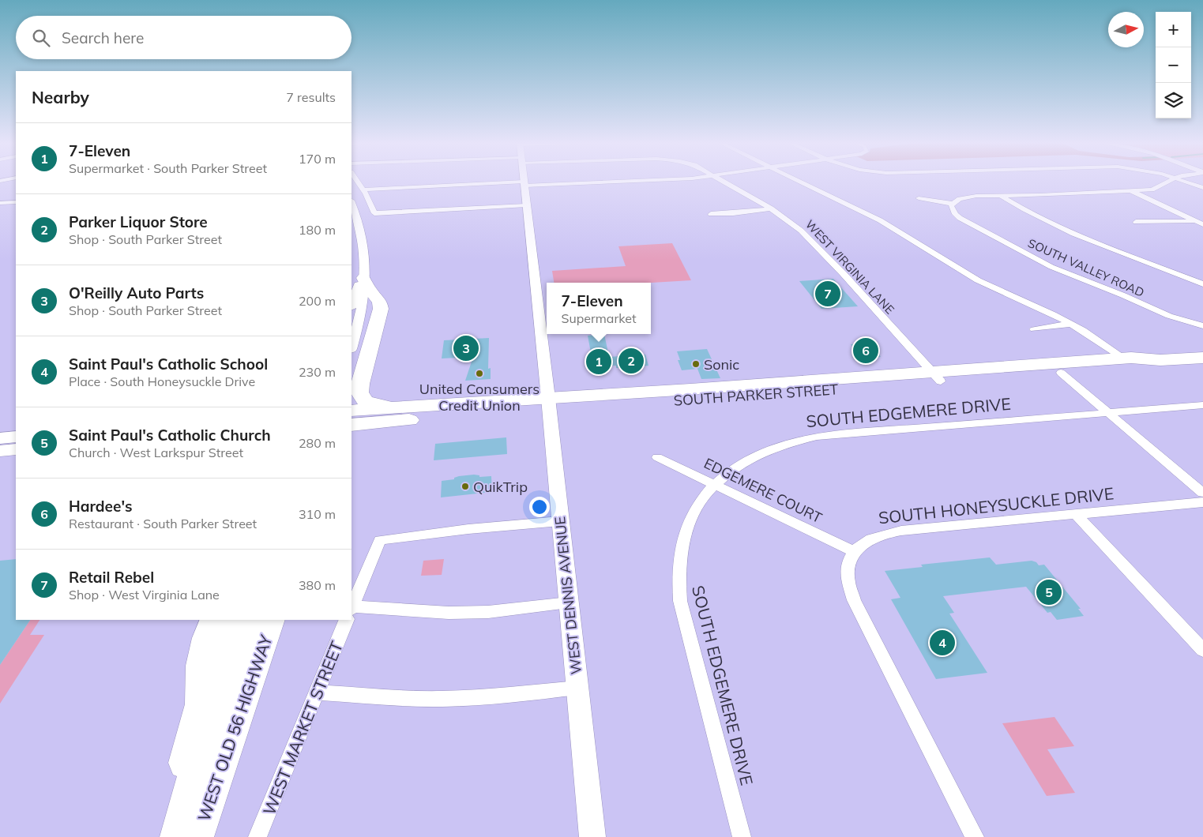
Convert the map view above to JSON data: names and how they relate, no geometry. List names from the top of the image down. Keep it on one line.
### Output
{"streets":{"highway":["SOUTH PARKER STREET","WEST OLD 56 HIGHWAY"],"street":["WEST VIRGINIA LANE","SOUTH VALLEY ROAD","SOUTH EDGEMERE DRIVE","EDGEMERE COURT","SOUTH HONEYSUCKLE DRIVE","WEST DENNIS AVENUE","WEST MARKET STREET"]},"crossings":[["WEST VIRGINIA LANE","SOUTH PARKER STREET"],["SOUTH PARKER STREET","WEST DENNIS AVENUE"],["SOUTH EDGEMERE DRIVE","EDGEMERE COURT"],["EDGEMERE COURT","SOUTH HONEYSUCKLE DRIVE"],["WEST DENNIS AVENUE","WEST MARKET STREET"]],"places":["Sonic","United Consumers Credit Union","QuikTrip"],"north":"right","page":{"map_buttons":["+","−"],"search":"Search here","heading":["Nearby","7 results"],"list":[{"mark":"1","name":"7-Eleven","note":"Supermarket · South Parker Street","value":"170 m"},{"mark":"2","name":"Parker Liquor Store","note":"Shop · South Parker Street","value":"180 m"},{"mark":"3","name":"O'Reilly Auto Parts","note":"Shop · South Parker Street","value":"200 m"},{"mark":"4","name":"Saint Paul's Catholic School","note":"Place · South Honeysuckle Drive","value":"230 m"},{"mark":"5","name":"Saint Paul's Catholic Church","note":"Church · West Larkspur Street","value":"280 m"},{"mark":"6","name":"Hardee's","note":"Restaurant · South Parker Street","value":"310 m"},{"mark":"7","name":"Retail Rebel","note":"Shop · West Virginia Lane","value":"380 m"}],"pins":["7","3","6","2","1","5","4"],"popup":["7-Eleven","Supermarket"]}}
